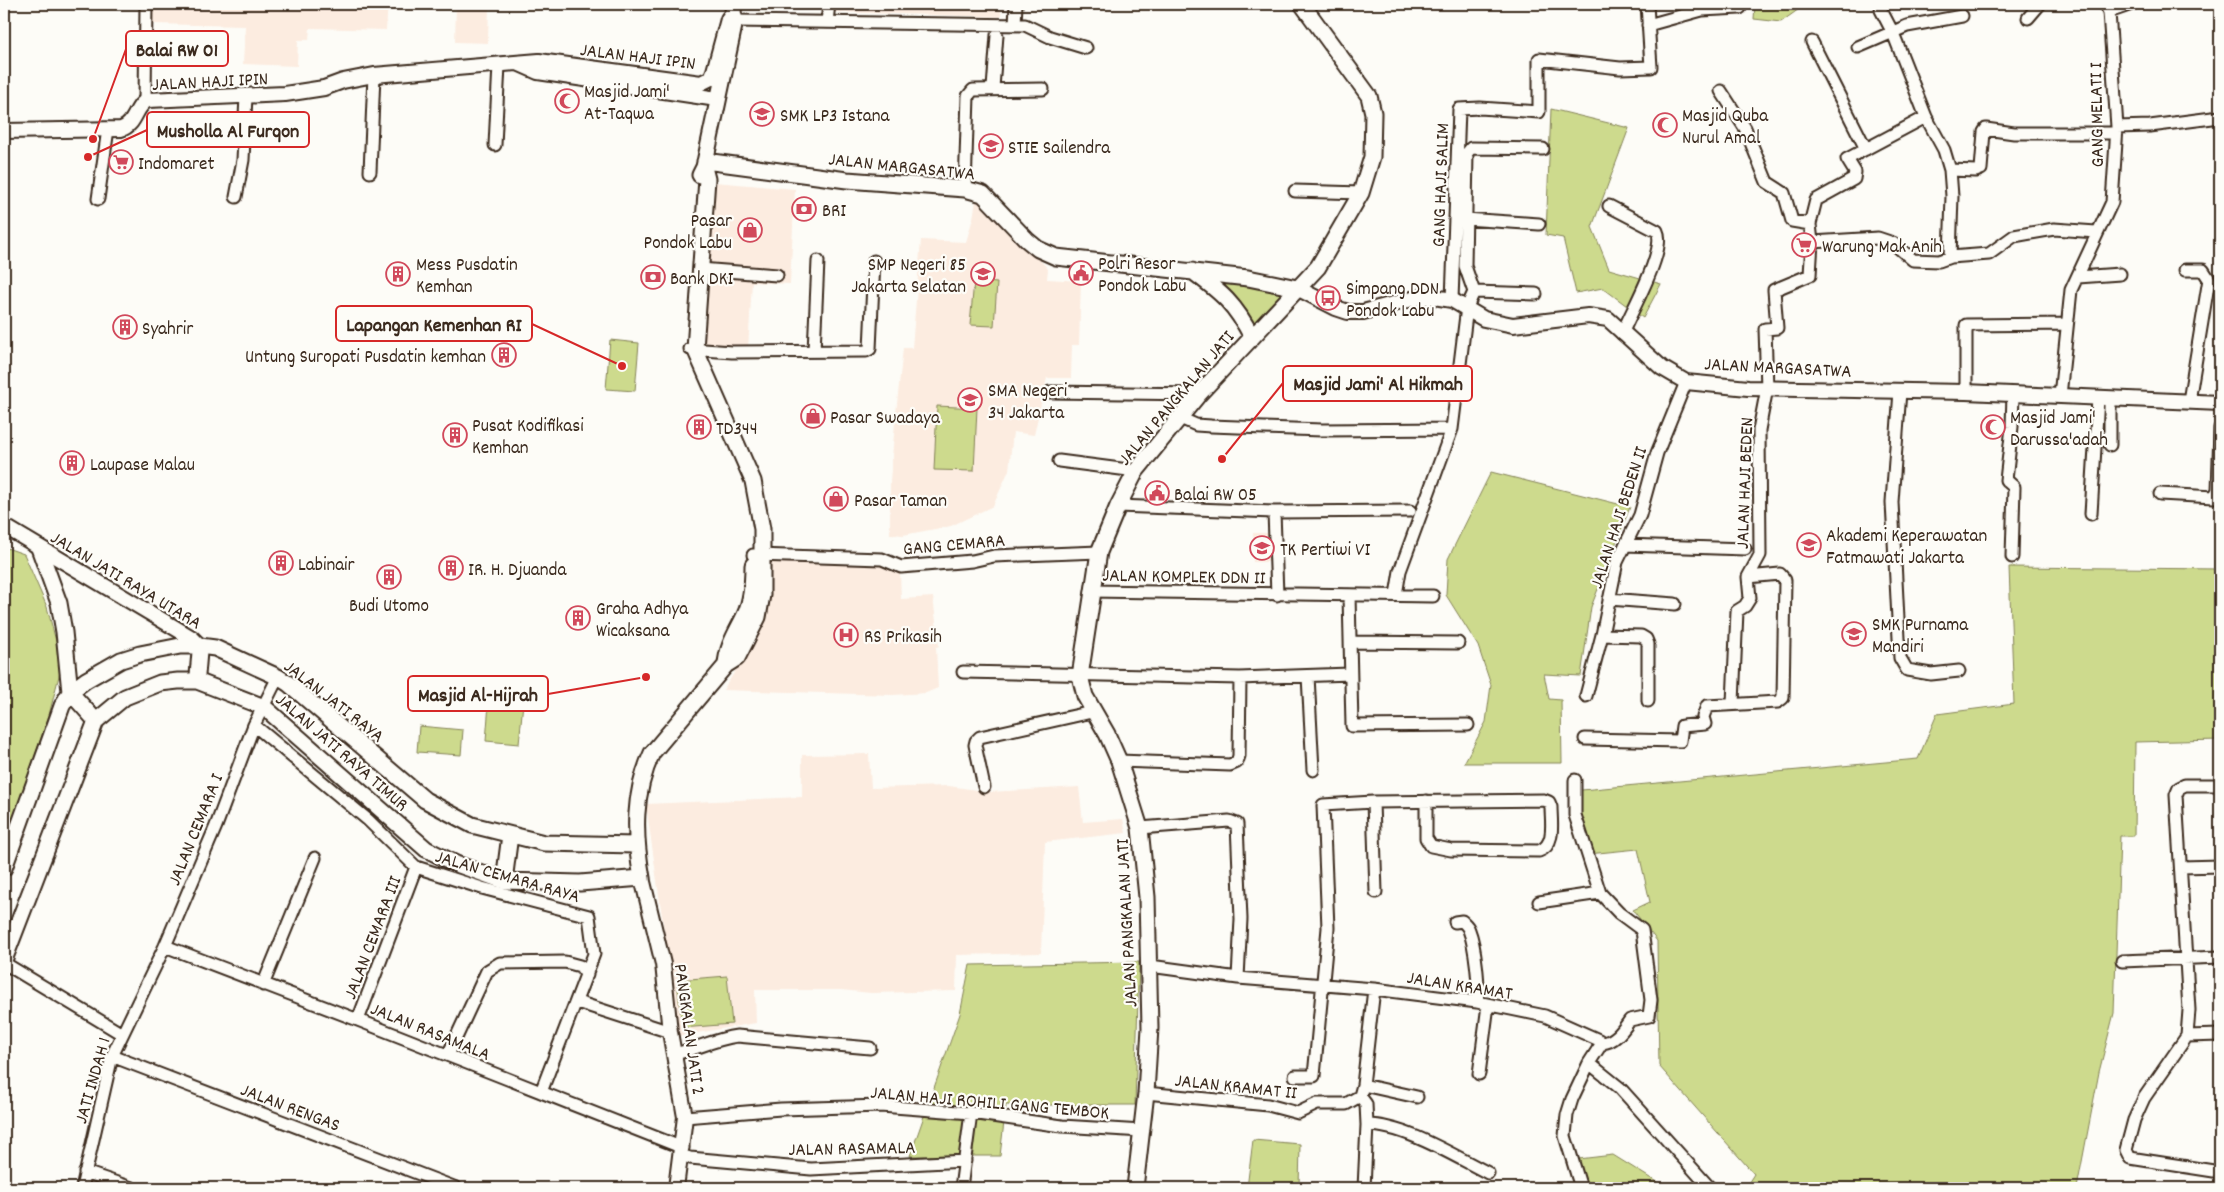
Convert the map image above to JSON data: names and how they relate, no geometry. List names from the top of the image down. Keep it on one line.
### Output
{"streets":{"main road":["JALAN MARGASATWA","JALAN PANGKALAN JATI","JALAN JATI RAYA","JALAN JATI RAYA TIMUR"],"street":["JALAN HAJI IPIN","GANG MELATI I","GANG HAJI SALIM","JALAN HAJI BEDEN","JALAN HAJI BEDEN II","GANG CEMARA","JALAN KOMPLEK DDN II","JALAN JATI RAYA UTARA","JALAN CEMARA I","JALAN CEMARA RAYA","JALAN CEMARA III","JALAN KRAMAT","PANGKALAN JATI 2","JALAN RASAMALA","JATI INDAH 1","JALAN KRAMAT II","JALAN HAJI ROHILI GANG TEMBOK","JALAN RENGAS"]},"crossings":[["GANG MELATI I","JALAN MARGASATWA"],["JALAN MARGASATWA","GANG HAJI SALIM"],["JALAN MARGASATWA","JALAN PANGKALAN JATI"],["JALAN MARGASATWA","JALAN HAJI BEDEN"],["JALAN MARGASATWA","JALAN HAJI BEDEN II"],["JALAN PANGKALAN JATI","GANG CEMARA"],["JALAN PANGKALAN JATI","JALAN KOMPLEK DDN II"],["JALAN PANGKALAN JATI","JALAN KRAMAT"],["JALAN PANGKALAN JATI","JALAN KRAMAT II"],["JALAN PANGKALAN JATI","JALAN HAJI ROHILI GANG TEMBOK"],["JALAN JATI RAYA UTARA","JALAN JATI RAYA"],["JALAN JATI RAYA UTARA","JALAN JATI RAYA TIMUR"],["JALAN JATI RAYA TIMUR","PANGKALAN JATI 2"],["JALAN CEMARA I","JALAN CEMARA RAYA"],["JALAN CEMARA I","JALAN RASAMALA"],["JALAN CEMARA I","JATI INDAH 1"],["JALAN CEMARA RAYA","JALAN CEMARA III"],["JALAN CEMARA RAYA","JALAN RASAMALA"],["JALAN CEMARA III","JALAN RASAMALA"],["PANGKALAN JATI 2","JALAN RASAMALA"],["PANGKALAN JATI 2","JALAN HAJI ROHILI GANG TEMBOK"],["JALAN RASAMALA","JATI INDAH 1"],["JATI INDAH 1","JALAN RENGAS"]],"places":{"mosque":["Masjid Jami' At-Taqwa","Masjid Quba Nurul Amal","Masjid Jami' Darussa'adah"],"school or university":["SMK LP3 Istana","STIE Sailendra","SMP Negeri 85 Jakarta Selatan","SMA Negeri 34 Jakarta","Akademi Keperawatan Fatmawati Jakarta","TK Pertiwi VI","SMK Purnama Mandiri"],"other":["Balai RW 01","Musholla Al Furqon","Lapangan Kemenhan RI","Masjid Jami' Al Hikmah","Masjid Al-Hijrah"],"supermarket":["Indomaret","Warung Mak Anih"],"bank":["BRI","Bank DKI"],"shop":["Pasar Pondok Labu","Pasar Swadaya","Pasar Taman"],"public building":["Polri Resor Pondok Labu","Balai RW 05"],"building":["Mess Pusdatin Kemhan","Syahrir","Untung Suropati Pusdatin kemhan","TD344","Pusat Kodifikasi Kemhan","Laupase Malau","Labinair","IR. H. Djuanda","Budi Utomo","Graha Adhya Wicaksana"],"bus stop":["Simpang DDN Pondok Labu"],"hospital":["RS Prikasih"]}}
